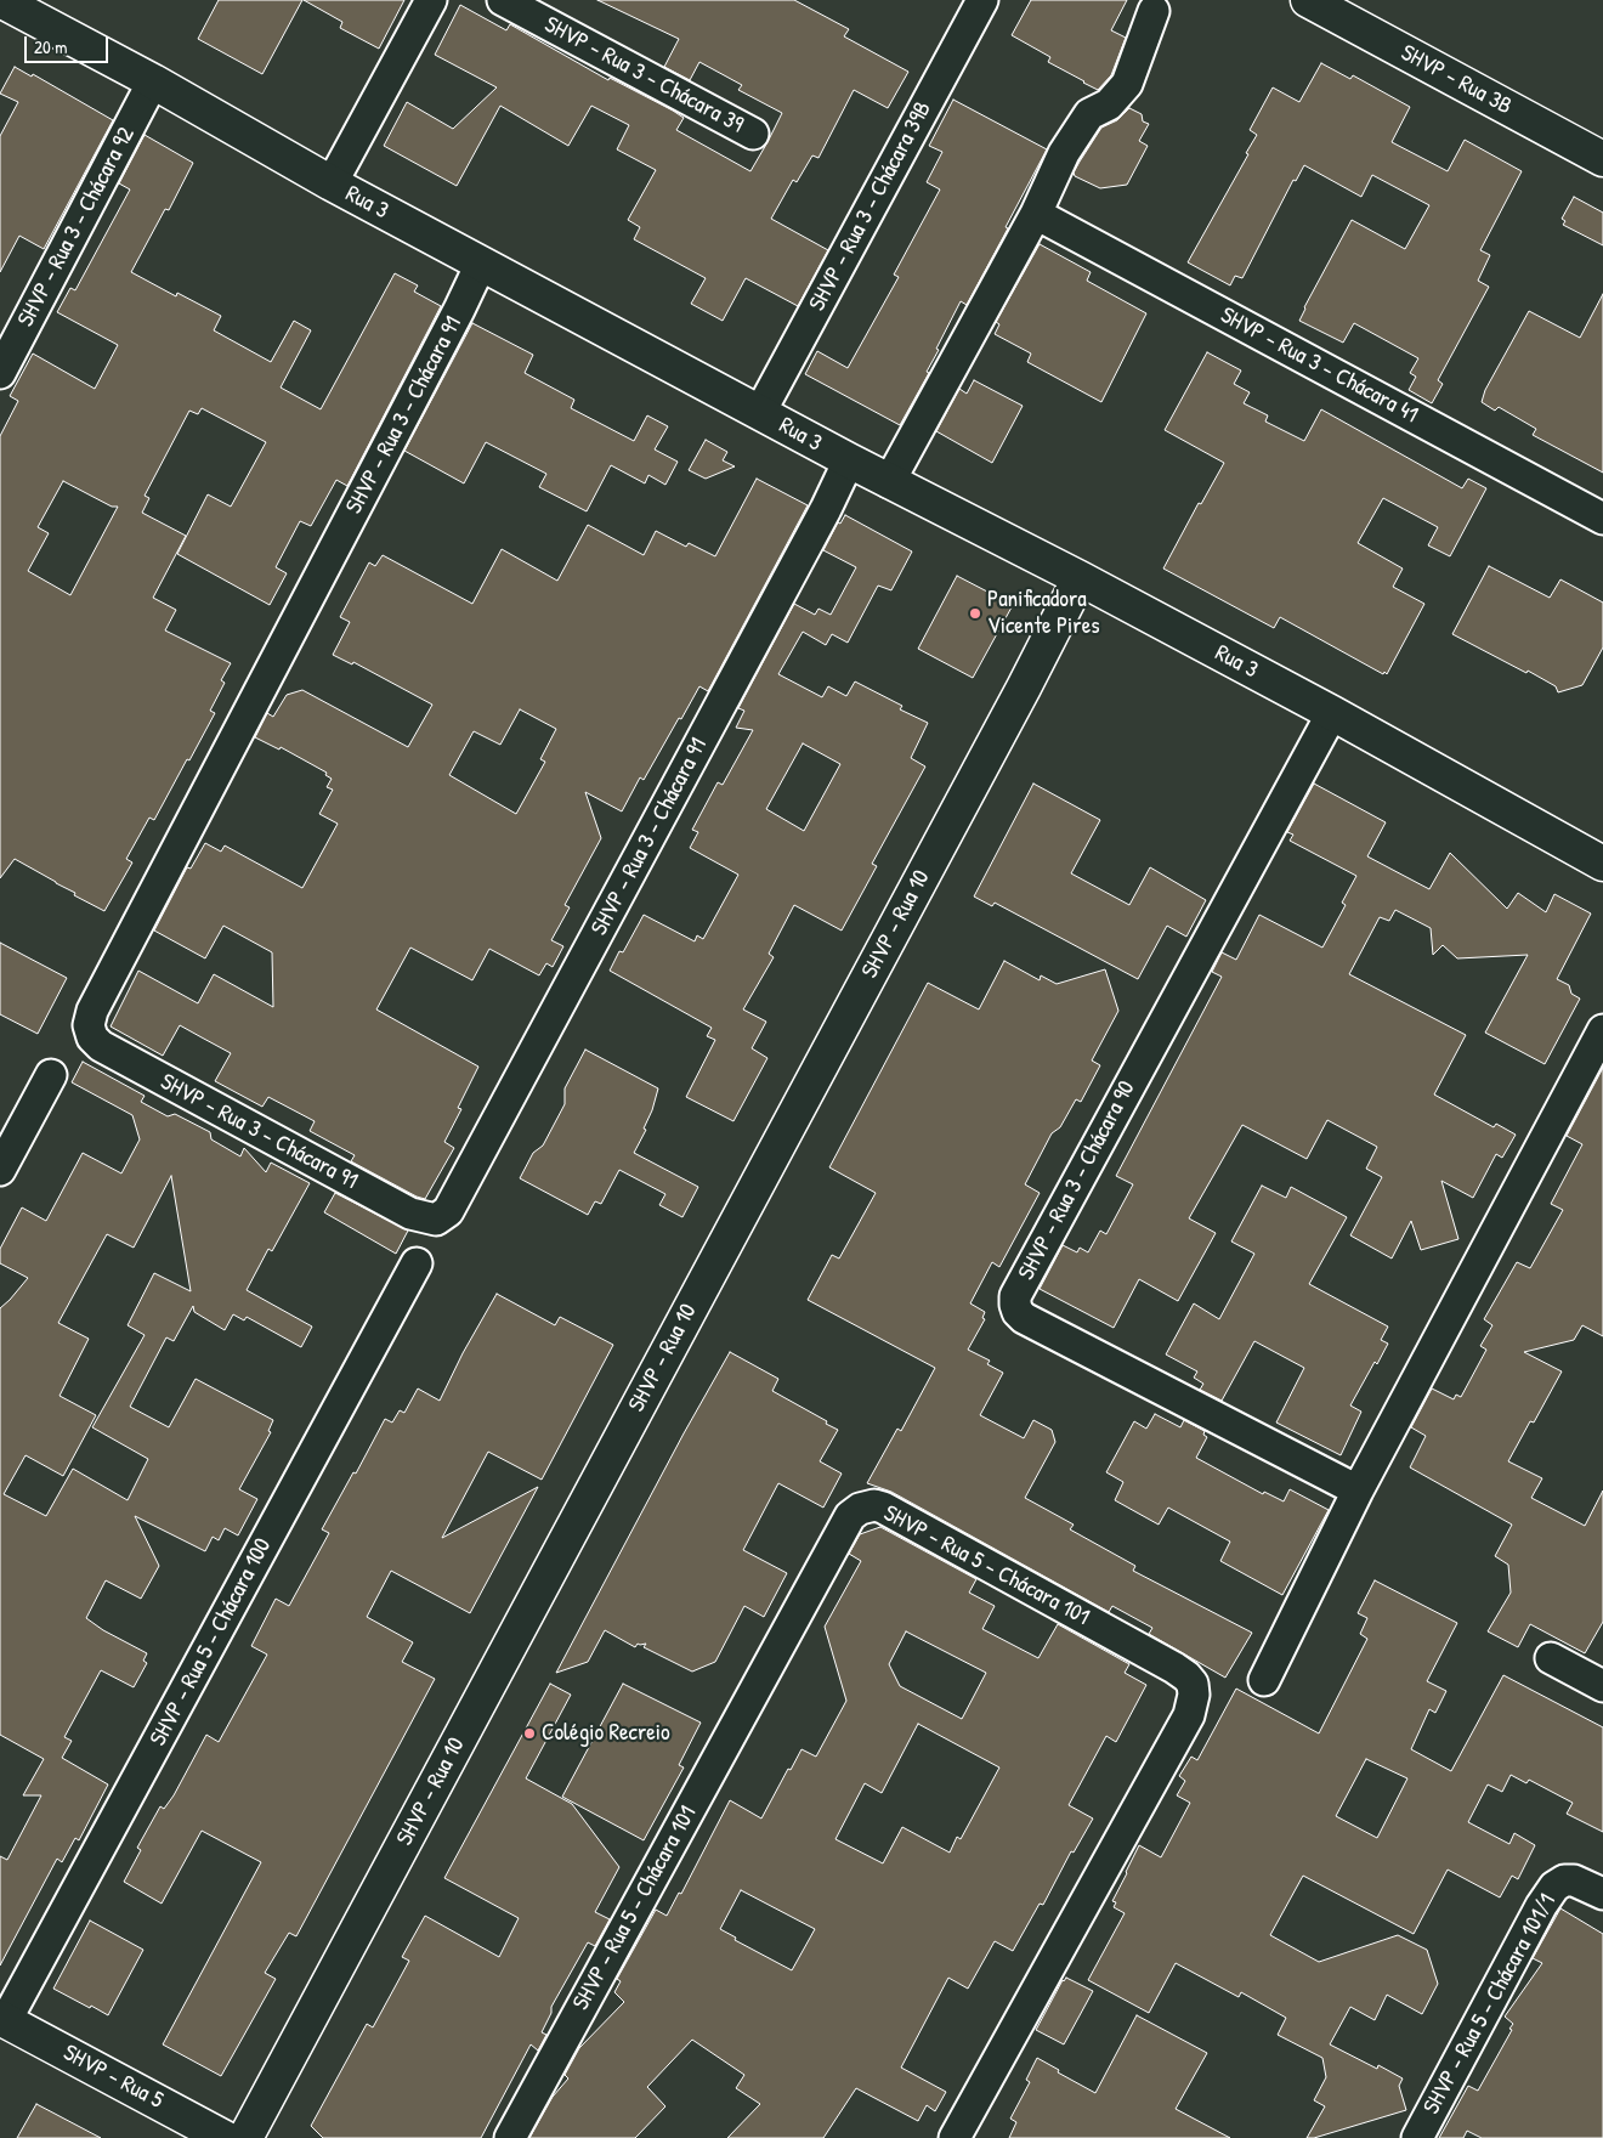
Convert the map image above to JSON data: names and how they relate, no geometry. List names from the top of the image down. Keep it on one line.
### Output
{"streets":{"street":["SHVP - Rua 3 - Chácara 39","SHVP - Rua 3B","Rua 3","SHVP - Rua 3 - Chácara 39B","SHVP - Rua 3 - Chácara 92","SHVP - Rua 3 - Chácara 41","SHVP - Rua 3 - Chácara 91","SHVP - Rua 10","SHVP - Rua 3 - Chácara 90","SHVP - Rua 5 - Chácara 101","SHVP - Rua 5 - Chácara 100","SHVP - Rua 5 - Chácara 101/1","SHVP - Rua 5"]},"crossings":[["Rua 3","SHVP - Rua 3 - Chácara 39B"],["Rua 3","SHVP - Rua 3 - Chácara 92"],["Rua 3","SHVP - Rua 3 - Chácara 91"],["Rua 3","SHVP - Rua 10"],["Rua 3","SHVP - Rua 3 - Chácara 90"],["SHVP - Rua 5 - Chácara 100","SHVP - Rua 5"]],"places":["Panificadora Vicente Pires","Colégio Recreio"],"scale_bar":"20 m"}
